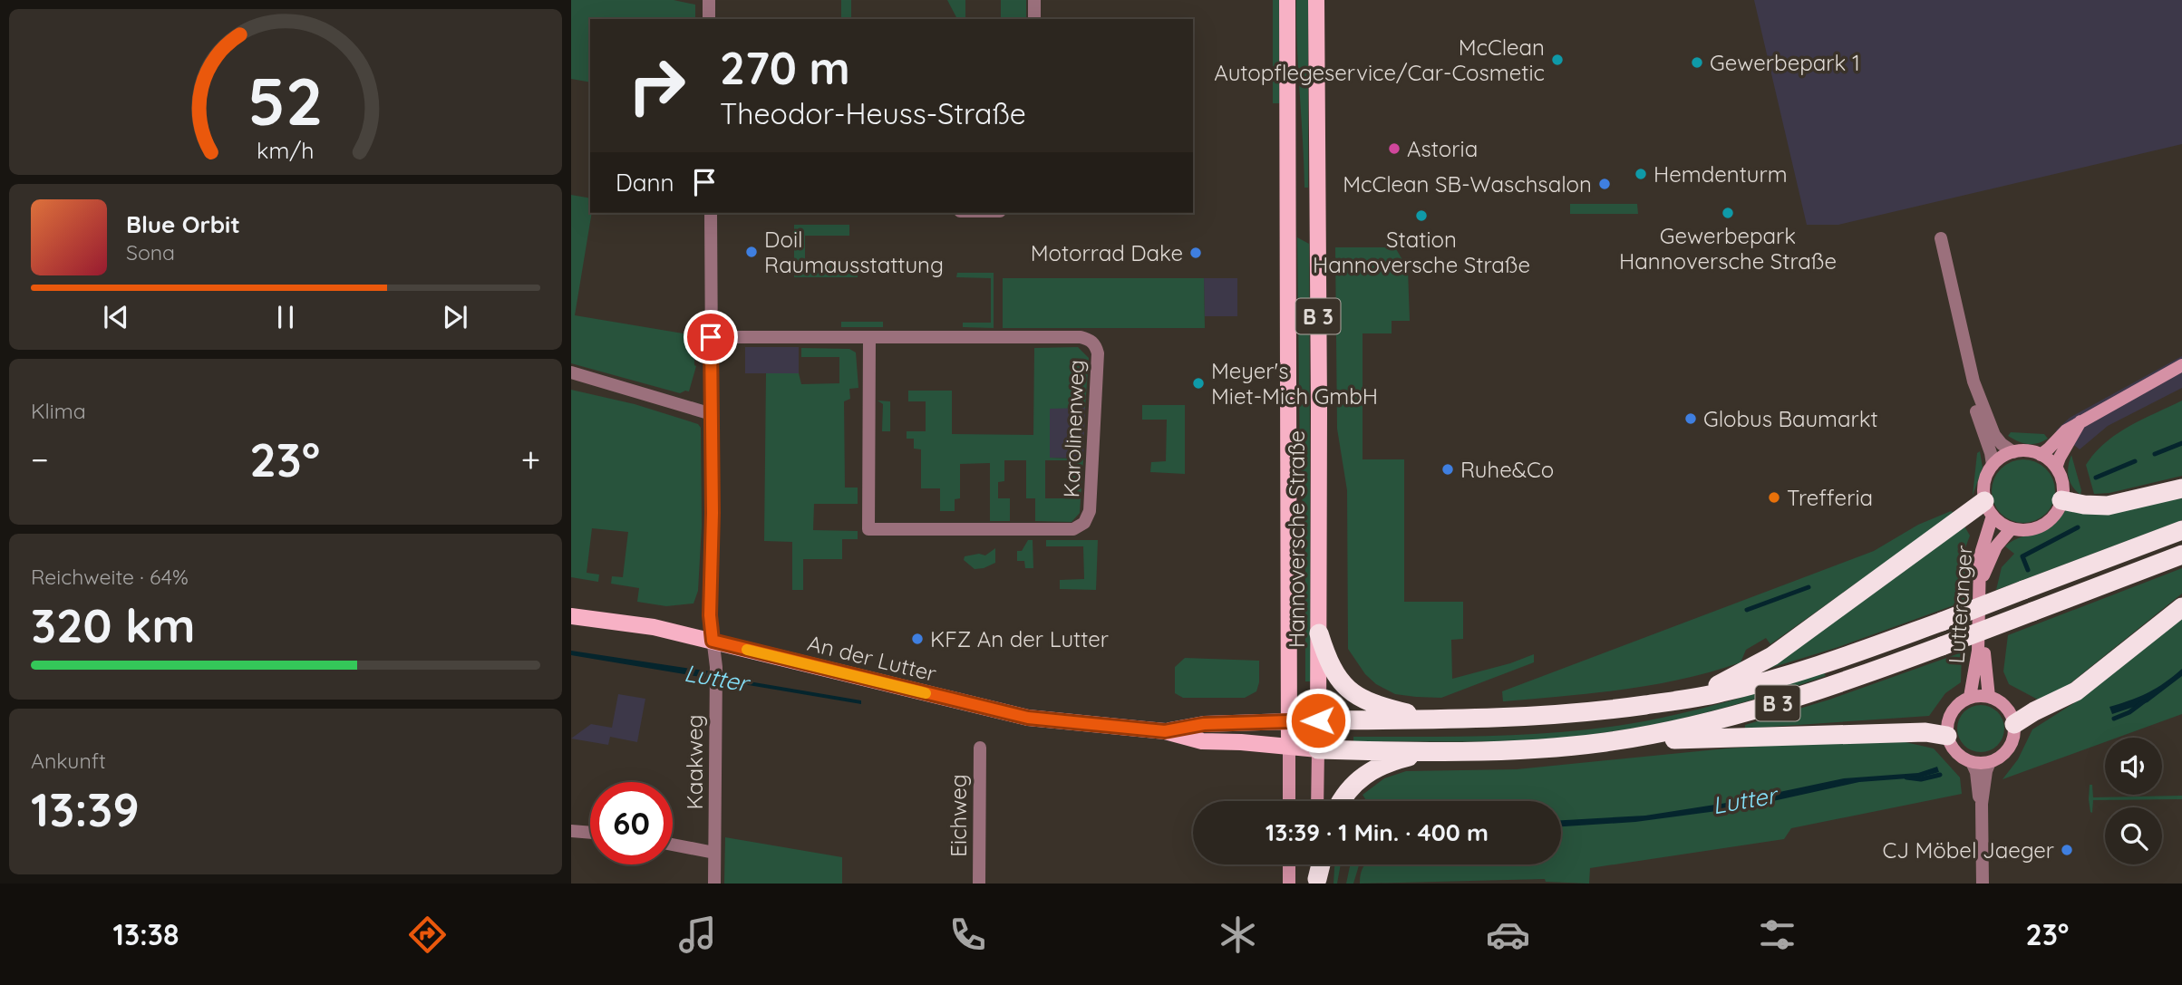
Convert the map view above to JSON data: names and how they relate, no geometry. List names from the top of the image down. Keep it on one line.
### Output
{"streets":{"highway":["B 3"],"main road":["Hannoversche Straße","An der Lutter"],"street":["Karolinenweg","Lutteranger","Kaakweg","Eichweg"]},"crossings":[["B 3","Hannoversche Straße"],["B 3","An der Lutter"],["Karolinenweg","Kaakweg"],["Hannoversche Straße","An der Lutter"],["An der Lutter","Kaakweg"]],"water":["Lutter"],"places":["McClean Autopflegeservice/Car-Cosmetic","Gewerbepark 1","Astoria","Hemdenturm","McClean SB-Waschsalon","Gewerbepark Hannoversche Straße","Station Hannoversche Straße","Doil Raumausstattung","Motorrad Dake","Meyer's Miet-Mich GmbH","Globus Baumarkt","Ruhe&Co","Trefferia","KFZ An der Lutter","CJ Möbel Jaeger"],"page":{"turn":["270 m","Theodor-Heuss-Straße"],"then":"Dann","song":["Blue Orbit","Sona"],"tile":["Klima",["Reichweite · 64%","320 km"],["Ankunft","13:39"]],"heat":["−","23°","+"],"limit":"60","trip":"13:39 · 1 Min. · 400 m","tabs":["13:38","23°"],"gauge":["52","km/h"]}}
